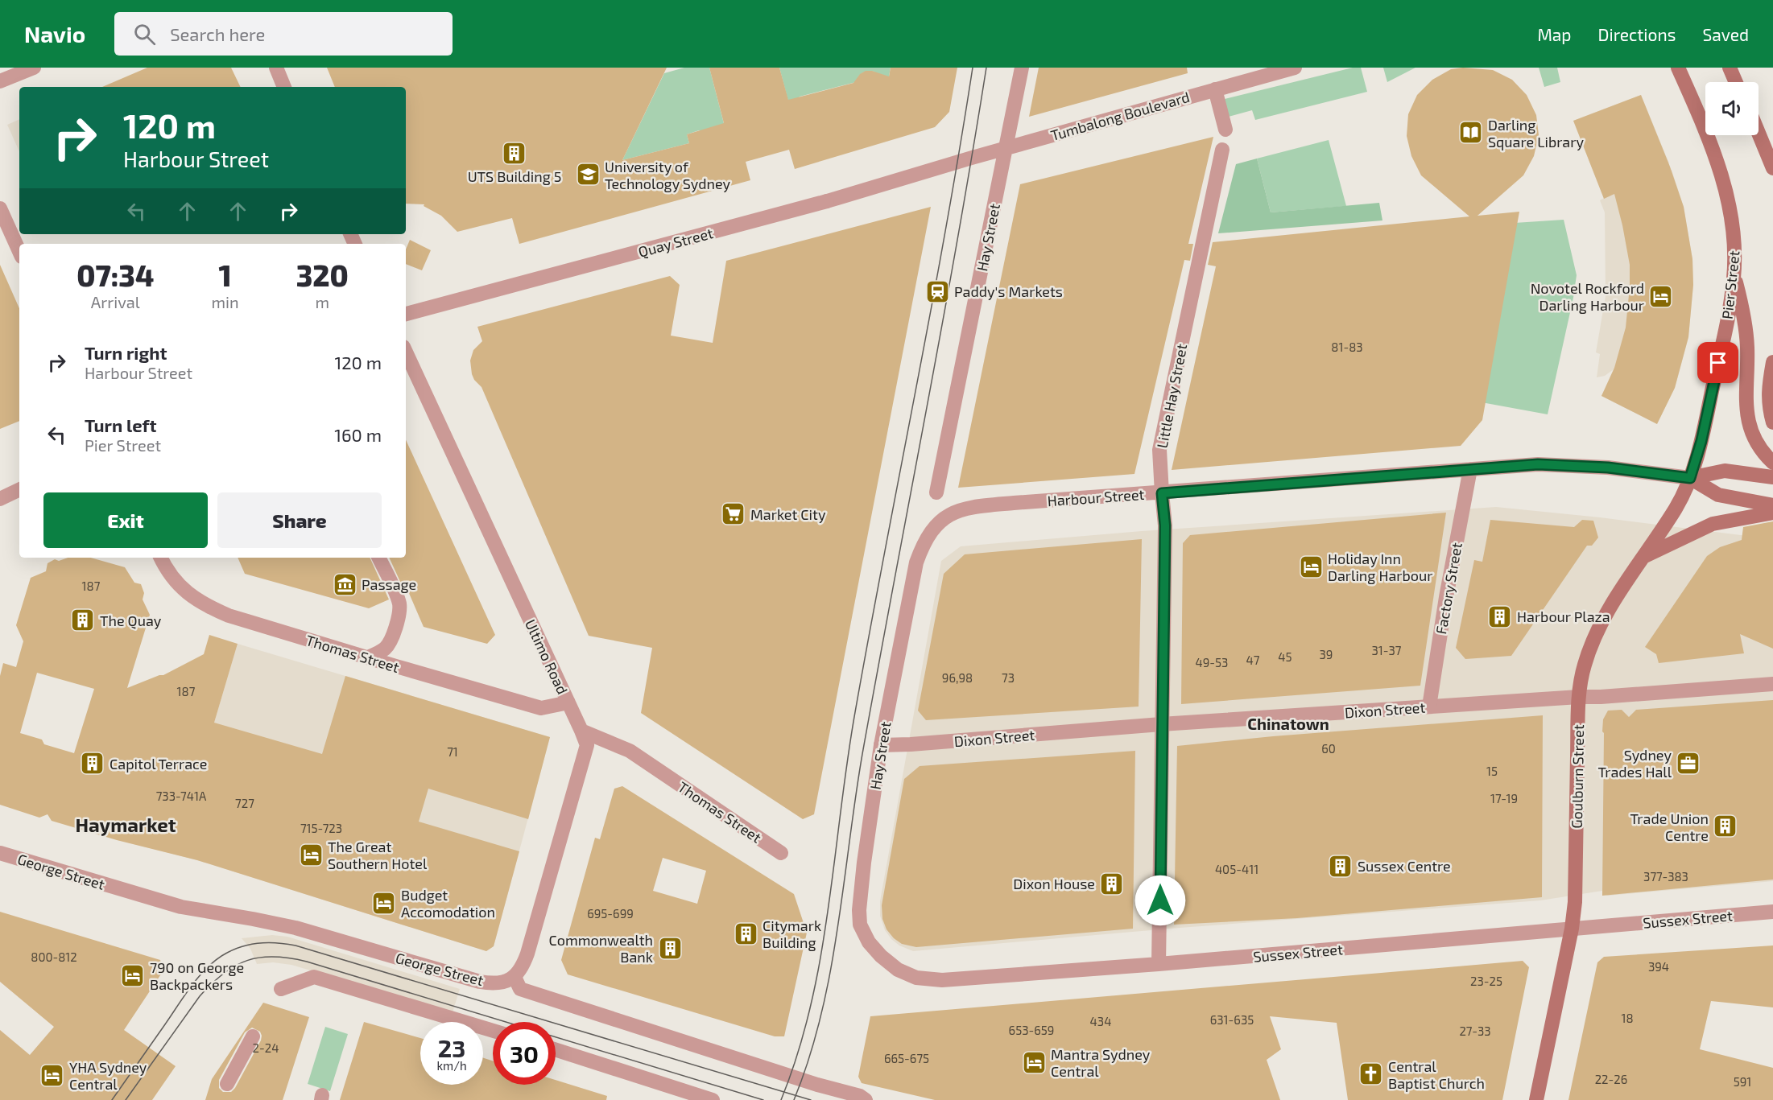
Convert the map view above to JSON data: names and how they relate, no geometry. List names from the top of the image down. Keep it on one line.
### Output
{"streets":{"main road":["Pier Street","Harbour Street","Goulburn Street"],"street":["Tumbalong Boulevard","Hay Street","Quay Street","Little Hay Street","Factory Street","Thomas Street","Ultimo Road","Dixon Street","George Street","Sussex Street"]},"crossings":[["Tumbalong Boulevard","Hay Street"],["Tumbalong Boulevard","Quay Street"],["Hay Street","Harbour Street"],["Hay Street","Dixon Street"],["Hay Street","Sussex Street"],["Pier Street","Harbour Street"],["Pier Street","Goulburn Street"],["Little Hay Street","Harbour Street"],["Little Hay Street","Dixon Street"],["Little Hay Street","Sussex Street"],["Harbour Street","Factory Street"],["Harbour Street","Goulburn Street"],["Factory Street","Dixon Street"],["Thomas Street","Ultimo Road"],["Ultimo Road","George Street"],["Dixon Street","Goulburn Street"],["Goulburn Street","Sussex Street"]],"districts":["Chinatown","Haymarket"],"places":{"library":["Darling Square Library"],"building":["UTS Building 5","Harbour Plaza","The Quay","Capitol Terrace","Trade Union Centre","Sussex Centre","Dixon House","Citymark Building","Commonwealth Bank"],"school or university":["University of Technology Sydney"],"station":["Paddy's Markets"],"hotel":["Novotel Rockford Darling Harbour","Holiday Inn Darling Harbour","The Great Southern Hotel","Budget Accomodation","790 on George Backpackers","Mantra Sydney Central","YHA Sydney Central"],"supermarket":["Market City"],"museum":["Passage"],"office":["Sydney Trades Hall"],"church":["Central Baptist Church"]},"house_numbers":["81-83","187","31-37","39","45","47","49-53","96,98","73","187","60","71","15","733-741A","17-19","727","715-723","405-411","377-383","695-699","800-812","394","23-25","18","631-635","434","653-659","27-33","2-24","665-675","22-26","591"],"page":{"header":"Navio","search":"Search here","nav":["Map","Directions","Saved"],"turn":["120 m","Harbour Street"],"eta":["07:34","Arrival","1","min","320","m"],"list":[{"name":"Turn right","note":"Harbour Street","value":"120 m"},{"name":"Turn left","note":"Pier Street","value":"160 m"}],"buttons":["Exit","Share"],"speed":"23 km/h","limit":"30"}}
